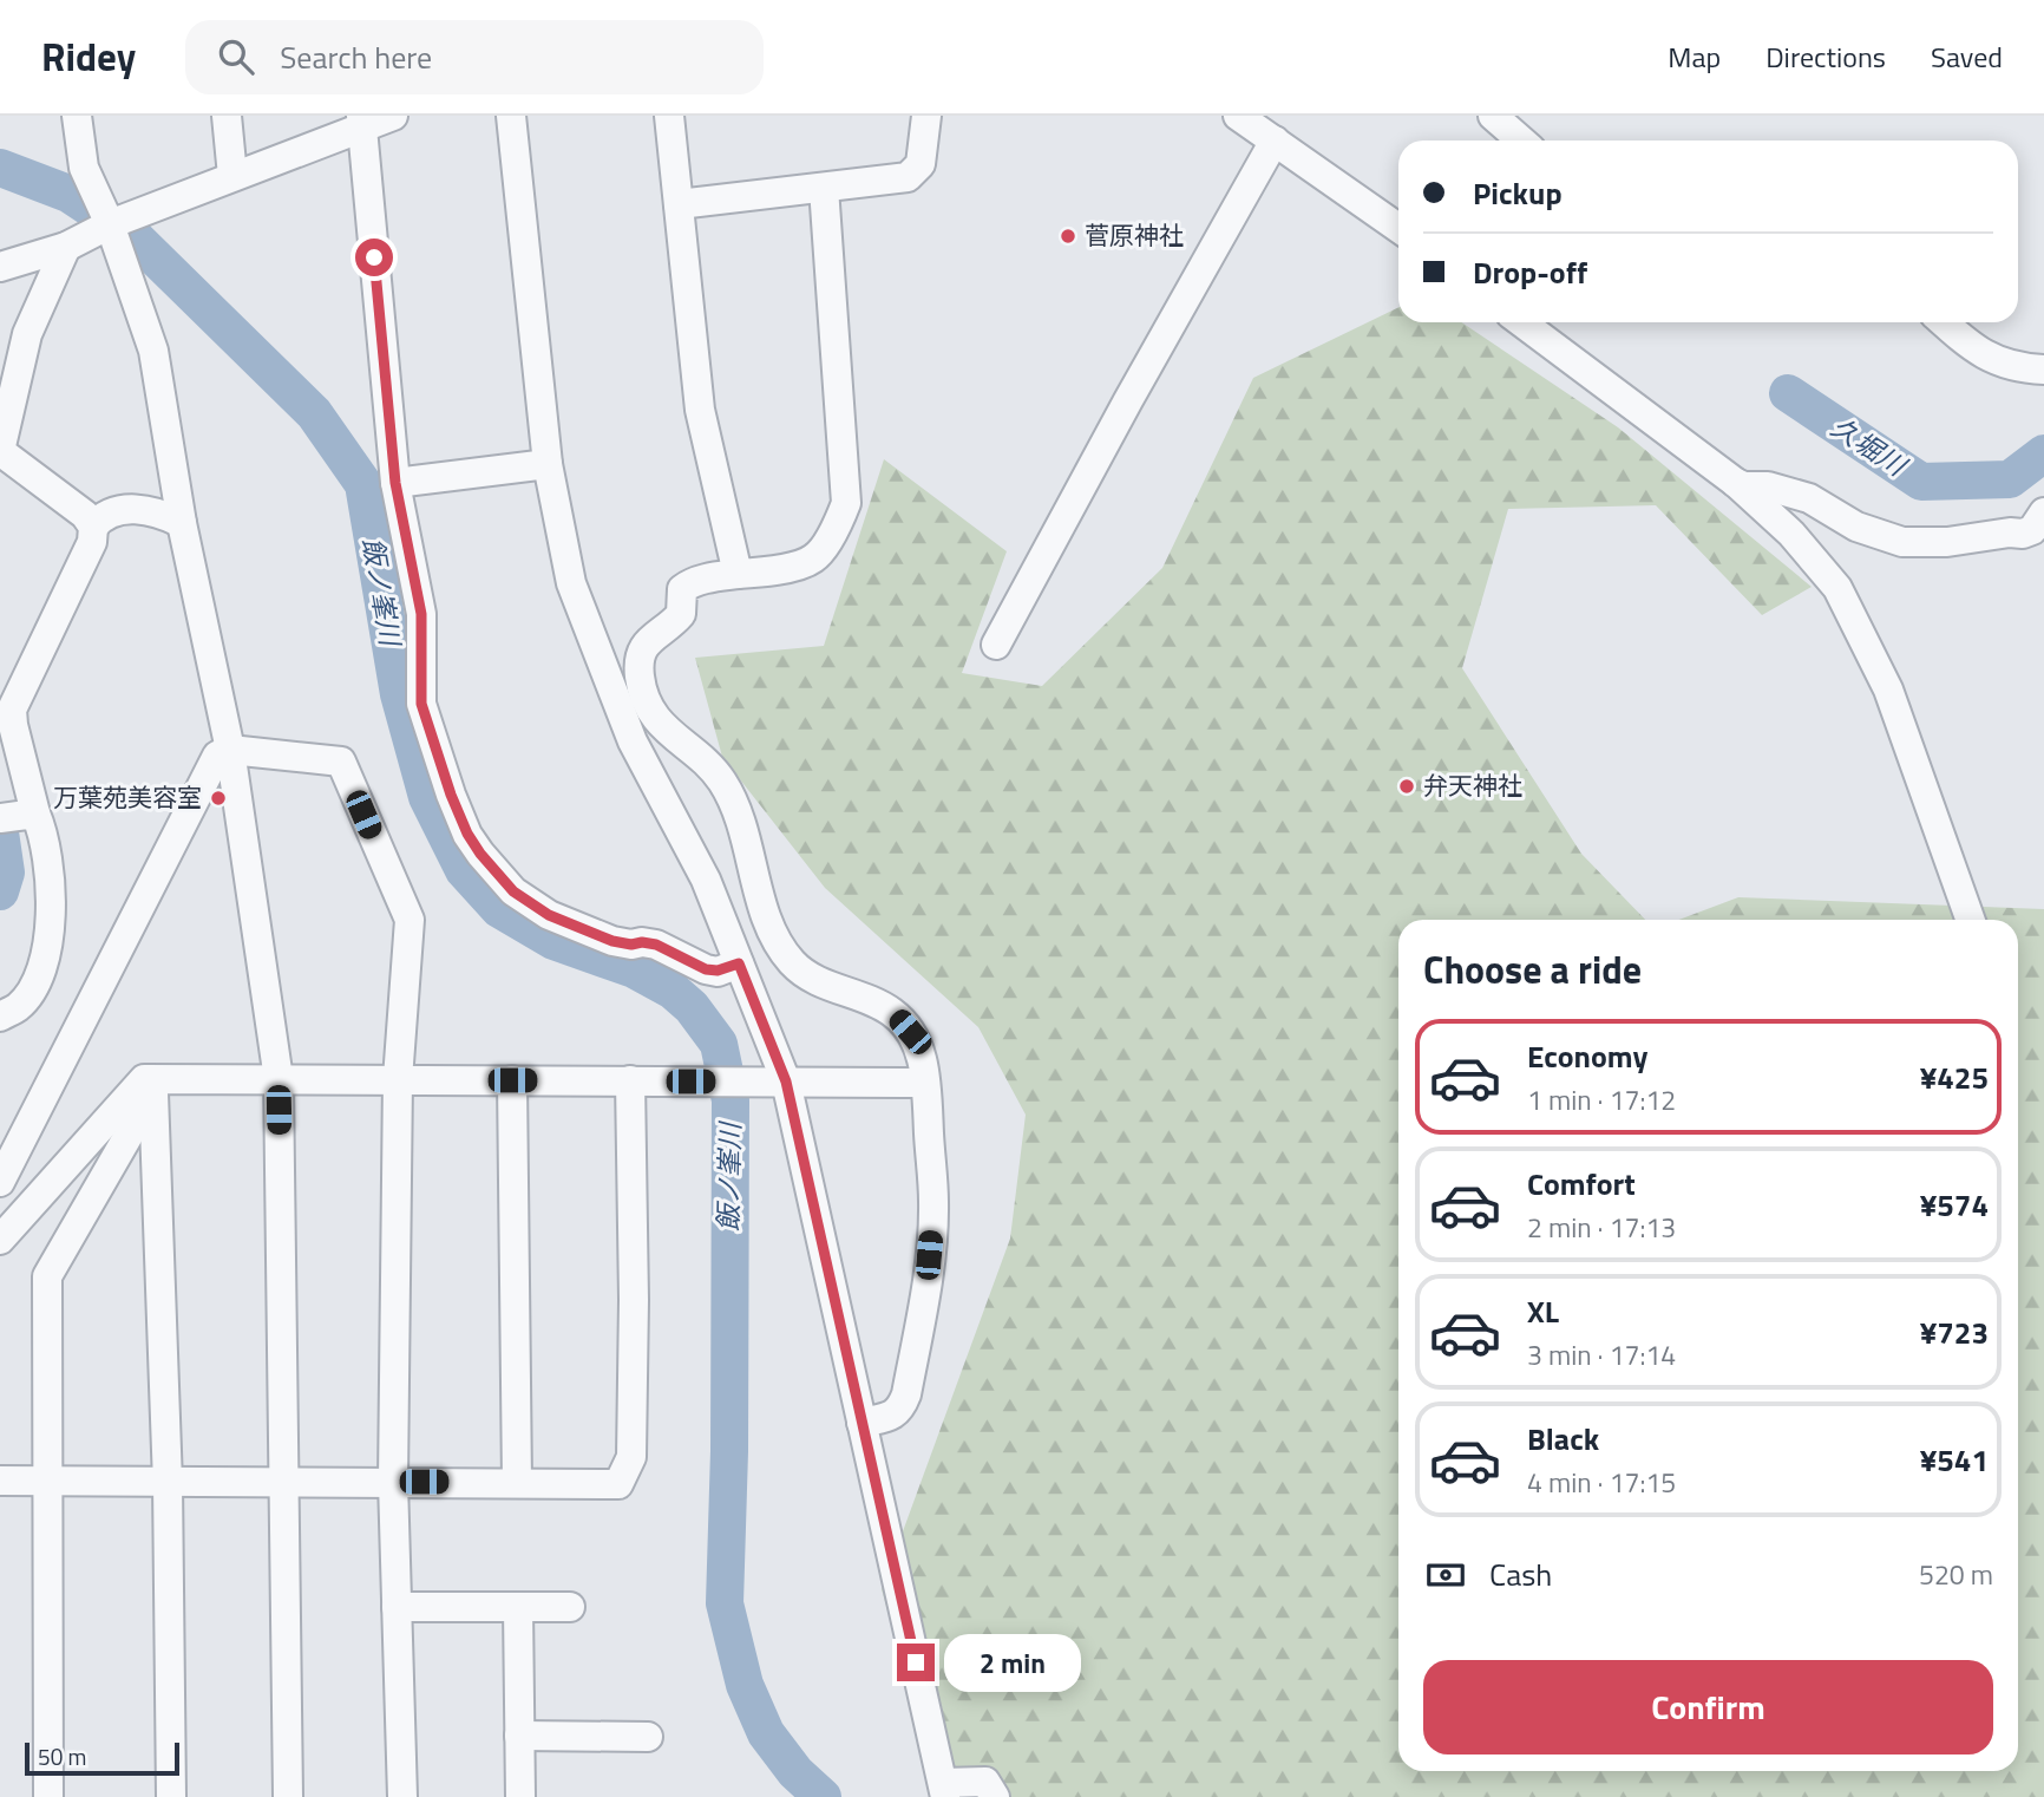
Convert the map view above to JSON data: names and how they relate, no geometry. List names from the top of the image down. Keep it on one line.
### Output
{"water":["久堀川","飯ノ峯川"],"places":["菅原神社","弁天神社","万葉苑美容室"],"scale_bar":"50 m","page":{"header":"Ridey","search":"Search here","nav":["Map","Directions","Saved"],"banner":["Pickup","Drop-off"],"heading":"Choose a ride","list":[{"name":"Economy","note":"1 min · 17:12","value":"¥425"},{"name":"Comfort","note":"2 min · 17:13","value":"¥574"},{"name":"XL","note":"3 min · 17:14","value":"¥723"},{"name":"Black","note":"4 min · 17:15","value":"¥541"}],"pay":["Cash","520 m"],"bubble":"2 min","buttons":"Confirm","scale":"50 m"}}
